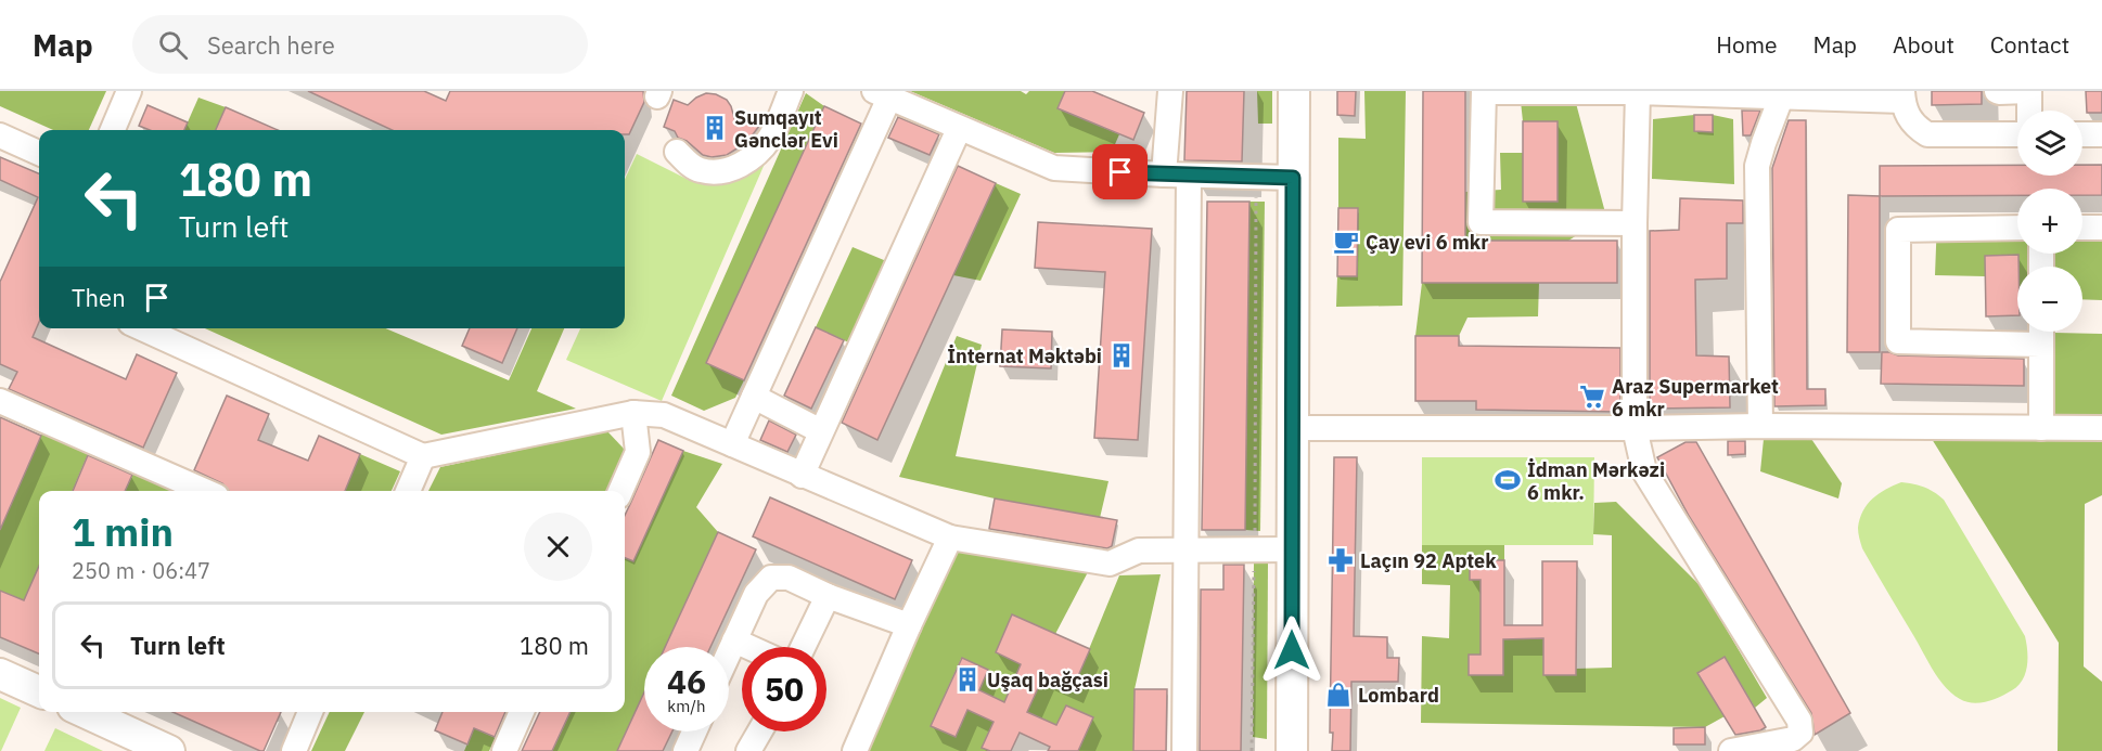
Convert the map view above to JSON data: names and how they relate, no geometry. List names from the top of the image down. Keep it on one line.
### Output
{"places":{"building":["Sumqayıt Gənclər Evi","İnternat Məktəbi","Uşaq bağçasi"],"cafe":["Çay evi 6 mkr"],"supermarket":["Araz Supermarket 6 mkr"],"sports":["İdman Mәrkәzi 6 mkr."],"pharmacy":["Laçın 92 Aptek"],"shop":["Lombard"]},"page":{"header":"Map","search":"Search here","nav":["Home","Map","About","Contact"],"map_buttons":["+","−"],"turn":["180 m","Turn left"],"then":"Then","heading":["1 min","250 m · 06:47"],"list":[{"name":"Turn left","value":"180 m"}],"speed":"46 km/h","limit":"50"}}
